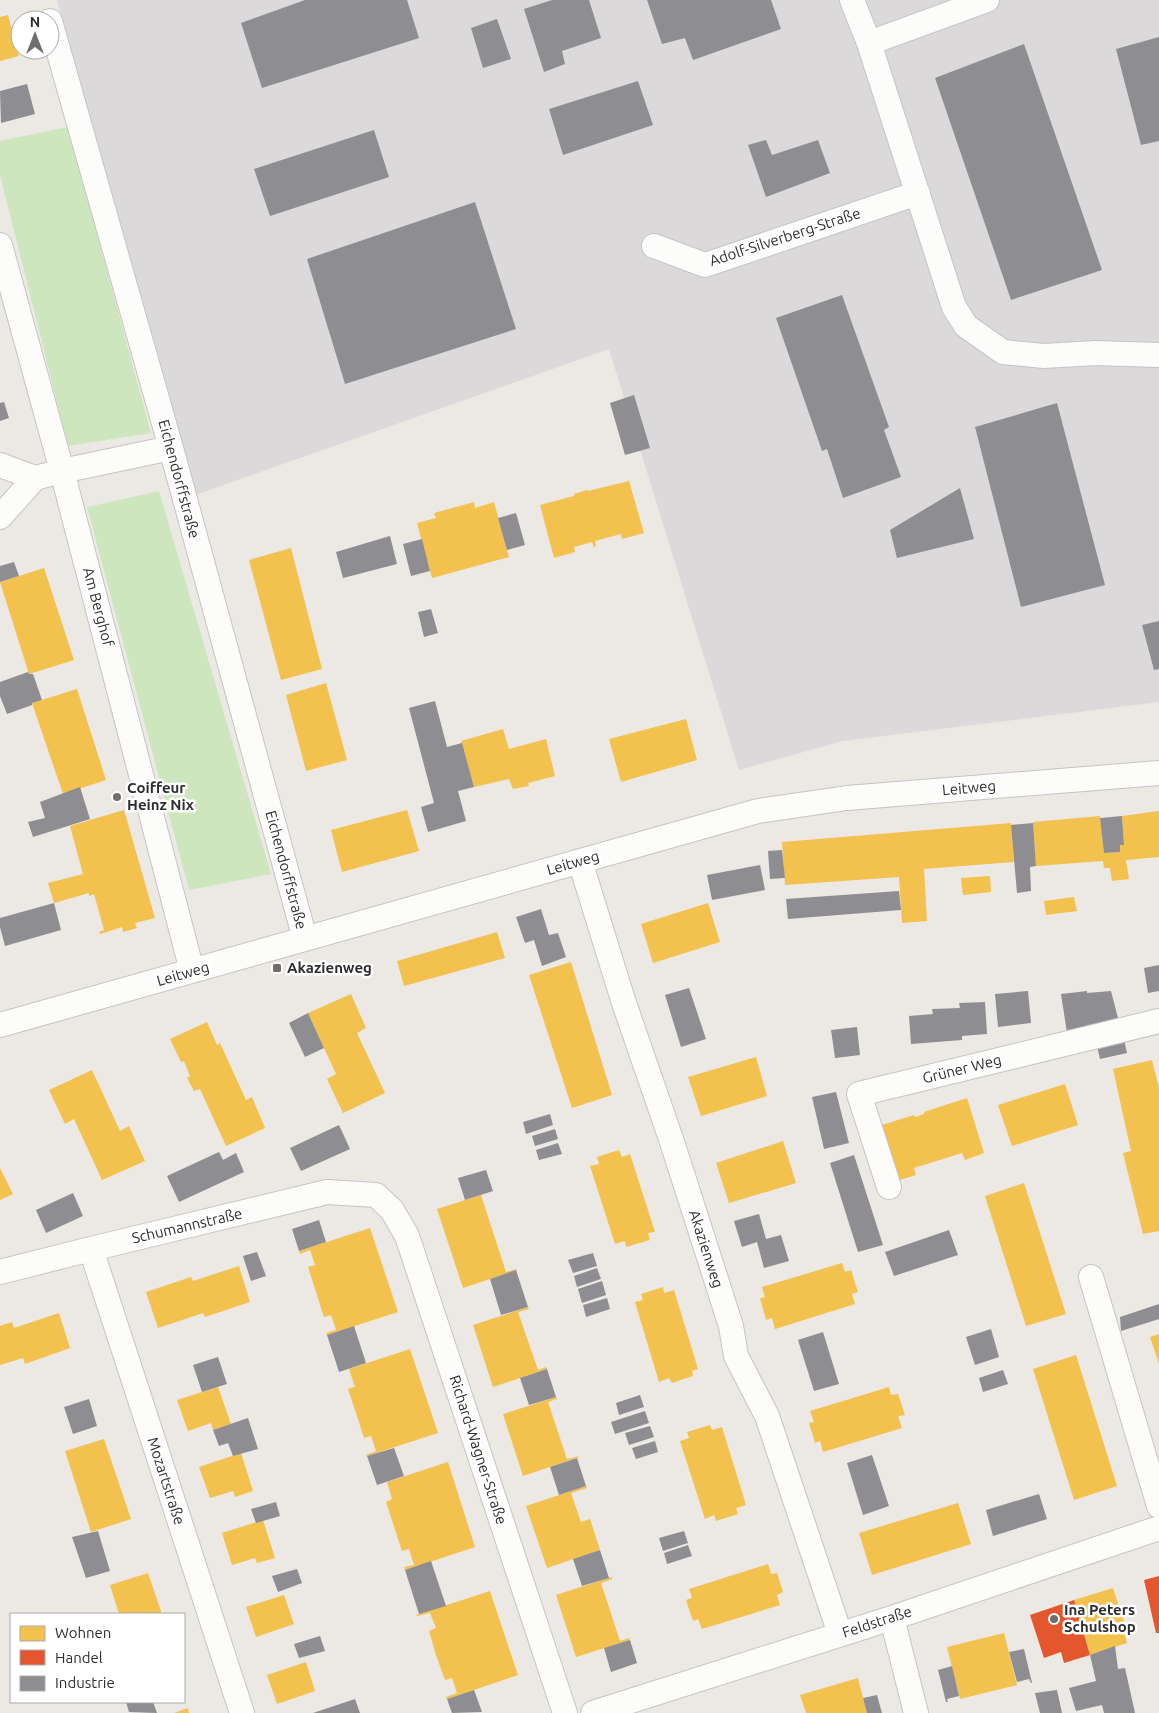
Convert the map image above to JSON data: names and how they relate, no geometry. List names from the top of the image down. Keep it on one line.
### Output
{"streets":{"street":["Adolf-Silverberg-Straße","Eichendorffstraße","Am Berghof","Leitweg","Grüner Weg","Schumannstraße","Akazienweg","Richard-Wagner-Straße","Mozartstraße","Feldstraße"]},"crossings":[["Eichendorffstraße","Leitweg"],["Am Berghof","Leitweg"],["Leitweg","Akazienweg"],["Schumannstraße","Richard-Wagner-Straße"],["Schumannstraße","Mozartstraße"],["Akazienweg","Feldstraße"]],"places":{"other":["Coiffeur Heinz Nix","Ina Peters Schulshop"],"transit":["Akazienweg"]},"legend":["Wohnen","Handel","Industrie"],"north":"top"}
